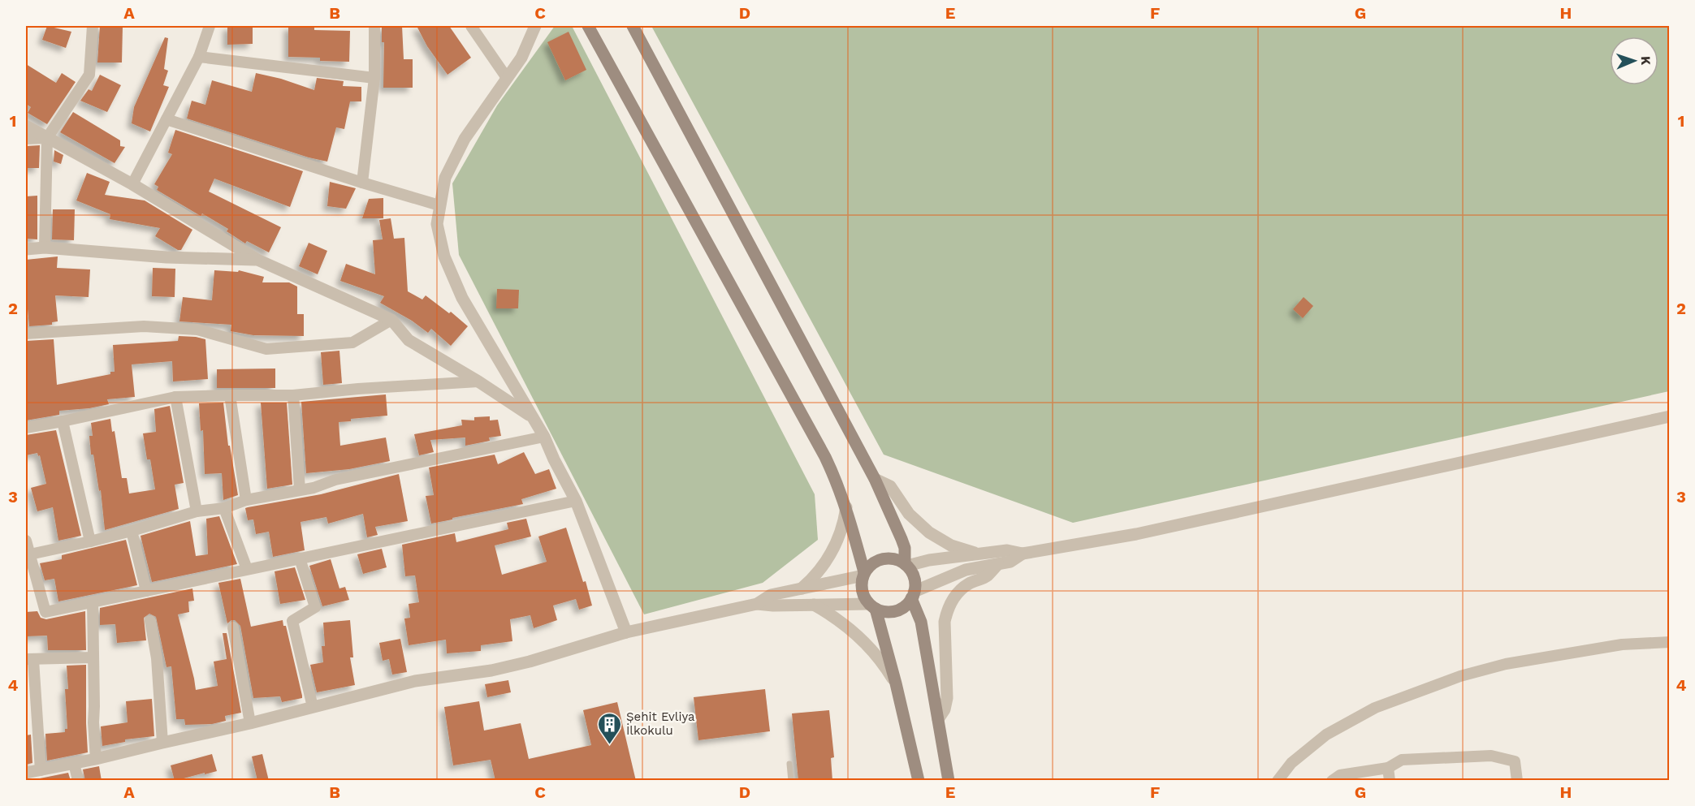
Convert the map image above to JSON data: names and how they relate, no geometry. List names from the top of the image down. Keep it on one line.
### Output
{"places":{"building":["Şehit Evliya İlkokulu"]},"north":"right","grid":{"columns":["A","B","C","D","E","F","G","H"],"rows":["1","2","3","4"]}}
